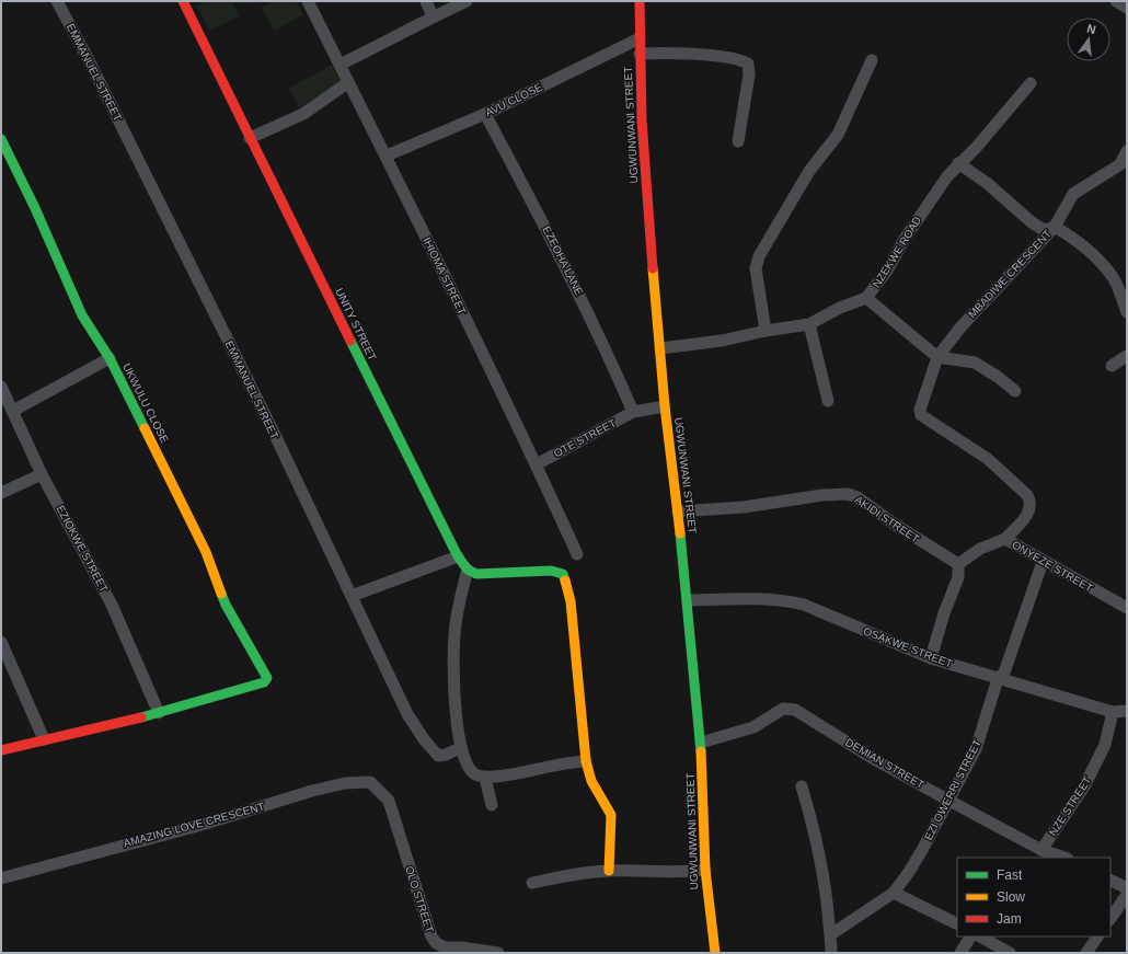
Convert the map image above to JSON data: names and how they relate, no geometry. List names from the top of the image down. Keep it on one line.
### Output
{"streets":{"street":["EMMANUEL STREET","AVU CLOSE","UGWUNWANI STREET","NZEKWE ROAD","EZEOHA LANE","MBADIWE CRESCENT","IHIOMA STREET","UNITY STREET","UKWULU CLOSE","OTE STREET","AKIDI STREET","EZIOKWE STREET","ONYEZE STREET","OSAKWE STREET","DEMIAN STREET","EZI OWERRI STREET","NZE STREET","AMAZING LOVE CRESCENT","OLO STREET"]},"crossings":[["AVU CLOSE","UGWUNWANI STREET"],["AVU CLOSE","EZEOHA LANE"],["AVU CLOSE","IHIOMA STREET"],["UGWUNWANI STREET","NZEKWE ROAD"],["UGWUNWANI STREET","OTE STREET"],["UGWUNWANI STREET","AKIDI STREET"],["UGWUNWANI STREET","OSAKWE STREET"],["UGWUNWANI STREET","DEMIAN STREET"],["EZEOHA LANE","OTE STREET"],["MBADIWE CRESCENT","ONYEZE STREET"],["IHIOMA STREET","OTE STREET"],["UKWULU CLOSE","EZIOKWE STREET"],["ONYEZE STREET","EZI OWERRI STREET"],["OSAKWE STREET","EZI OWERRI STREET"],["OSAKWE STREET","NZE STREET"],["DEMIAN STREET","EZI OWERRI STREET"],["DEMIAN STREET","NZE STREET"],["AMAZING LOVE CRESCENT","OLO STREET"]],"legend":["Fast","Slow","Jam"],"north":"top"}
